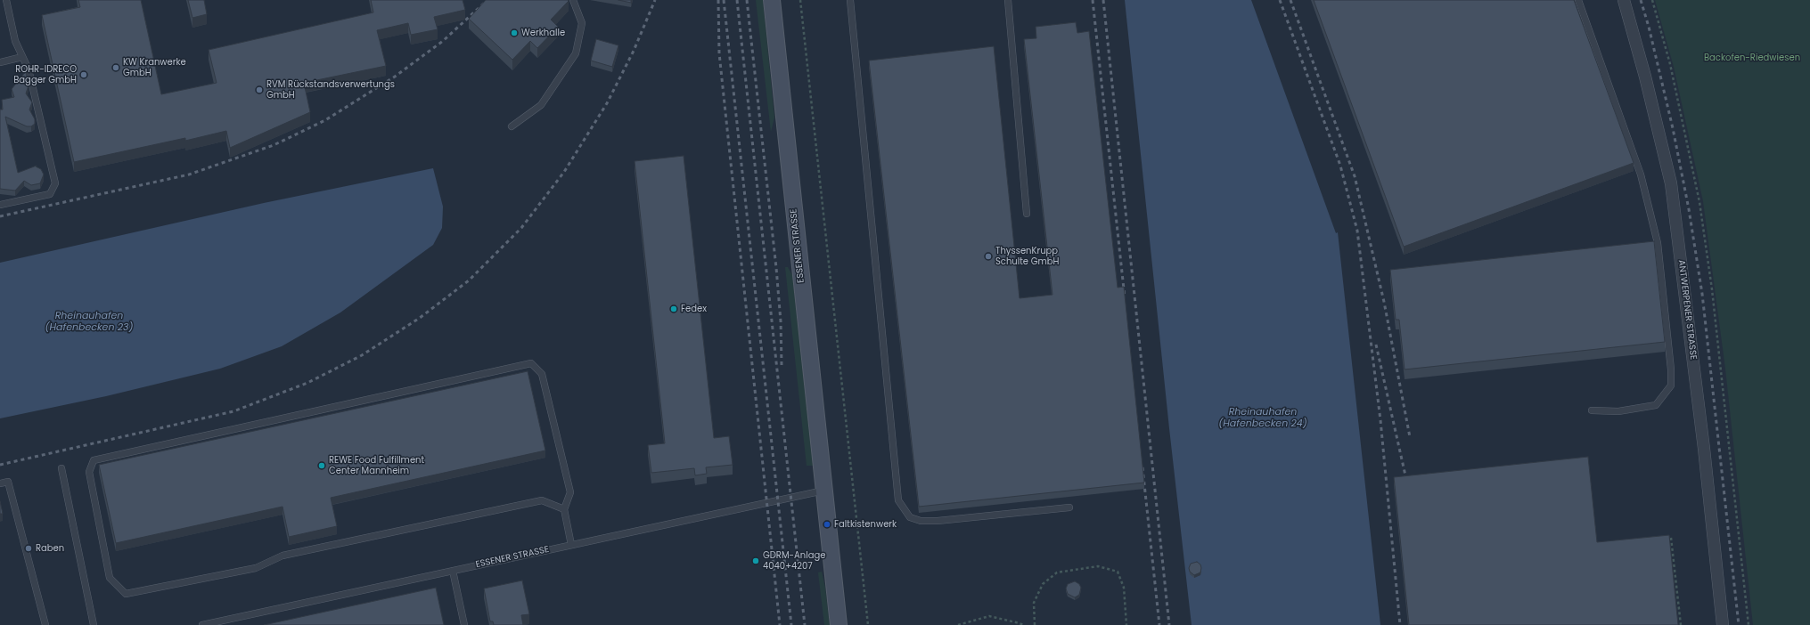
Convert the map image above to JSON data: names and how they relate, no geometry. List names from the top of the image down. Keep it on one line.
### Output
{"streets":{"street":["ESSENER STRASSE","ANTWERPENER STRASSE"]},"water":["Rheinauhafen (Hafenbecken 23)","Rheinauhafen (Hafenbecken 24)"],"parks":["Backofen-Riedwiesen"],"places":["Werkhalle","KW Kranwerke GmbH","ROHR-IDRECO Bagger GmbH","RVM Rückstandsverwertungs GmbH","ThyssenKrupp Schulte GmbH","Fedex","REWE Food Fulfillment Center Mannheim","Faltkistenwerk","Raben","GDRM-Anlage 4040+4207"]}
